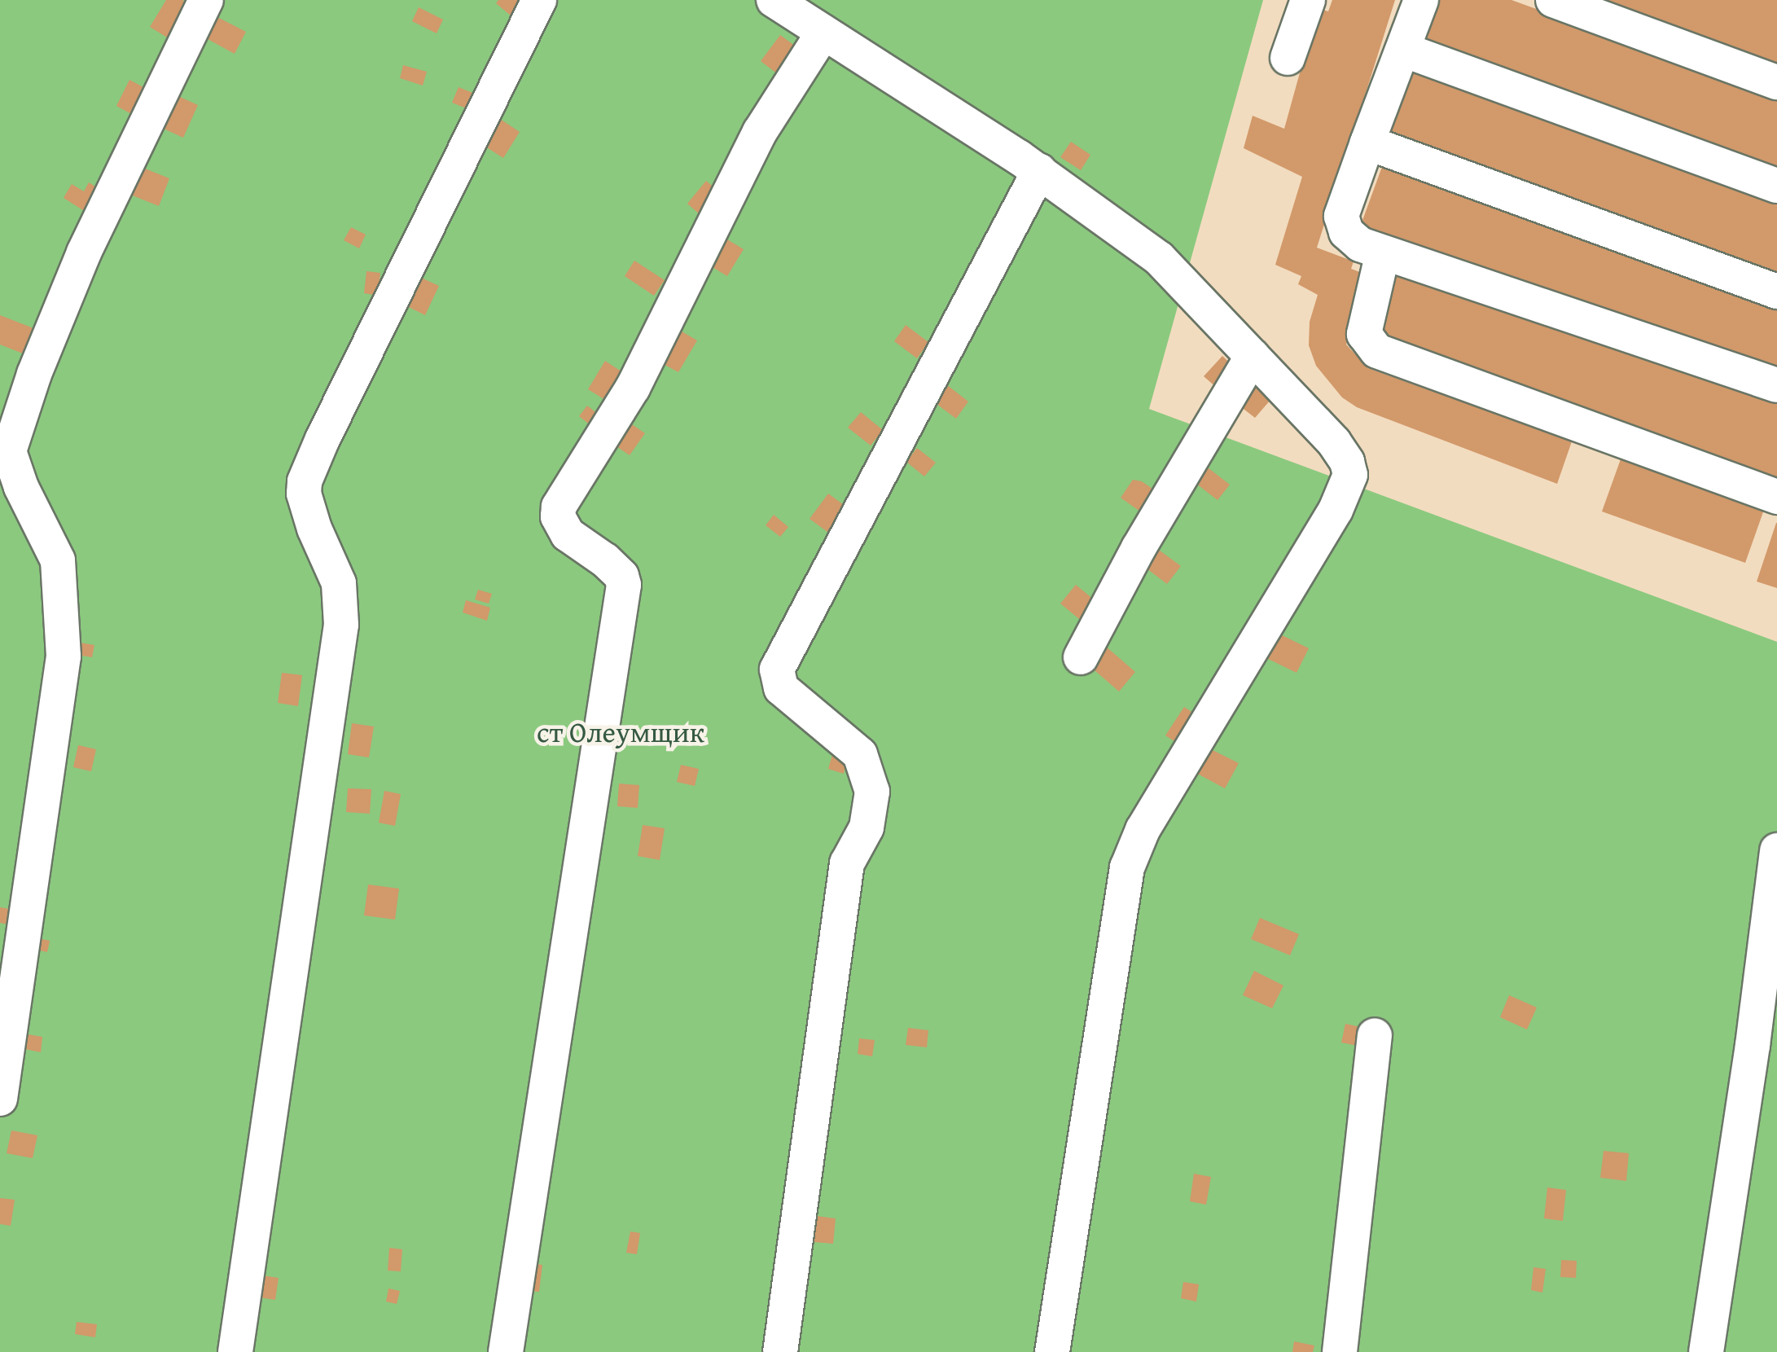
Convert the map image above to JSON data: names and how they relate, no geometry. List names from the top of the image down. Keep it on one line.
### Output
{"parks":["ст Олеумщик"]}
